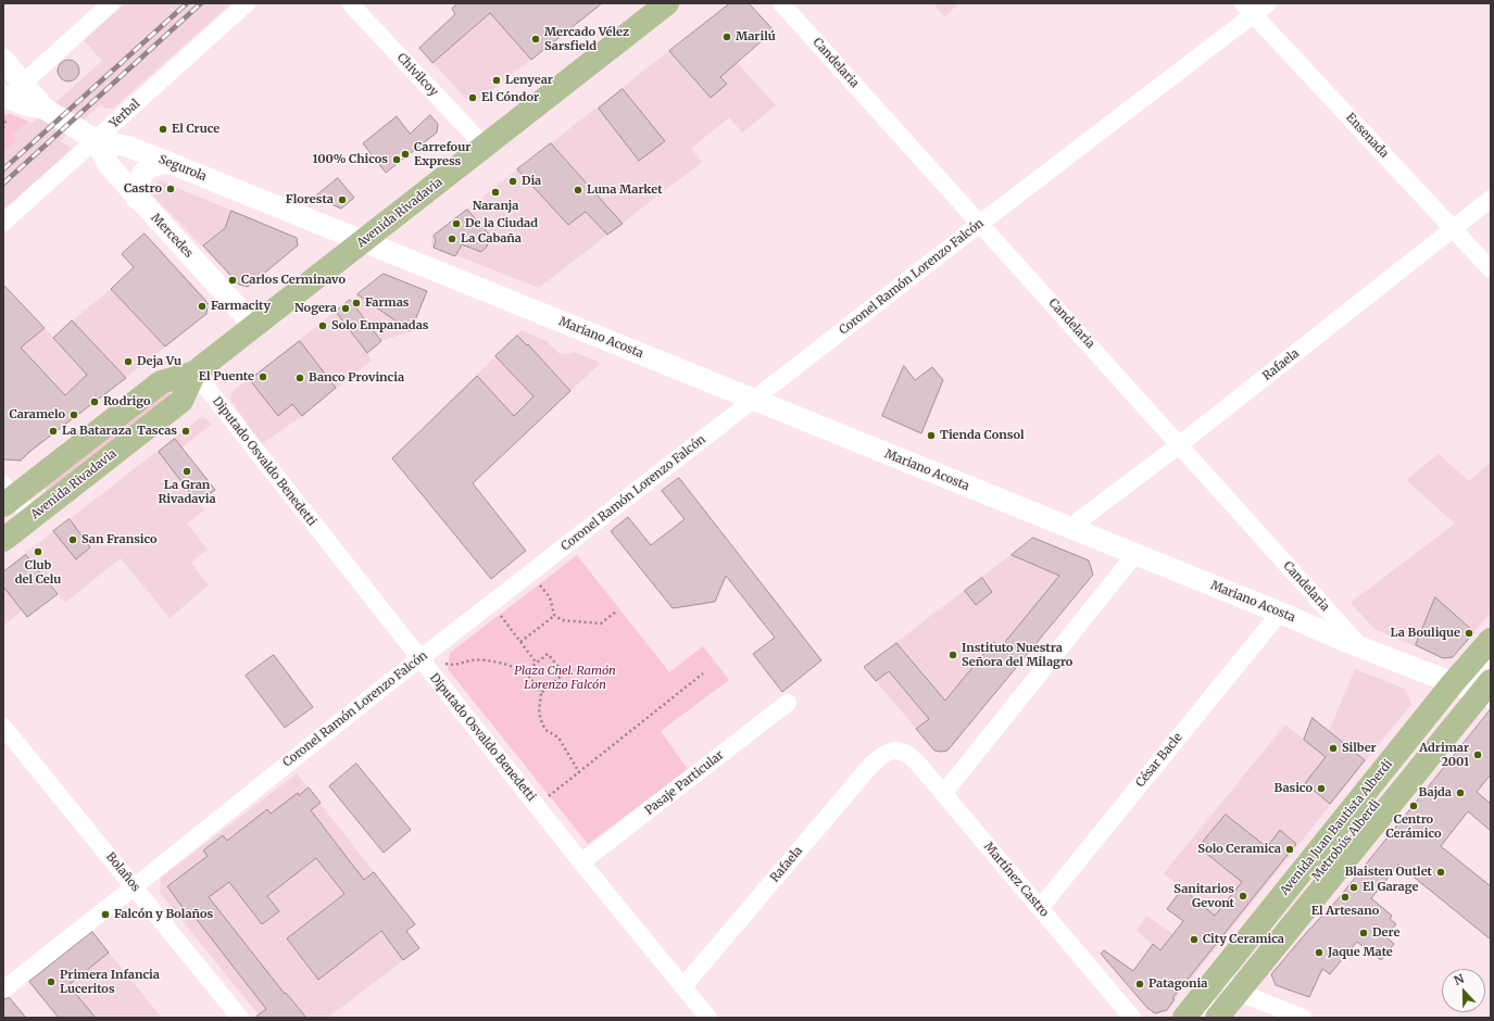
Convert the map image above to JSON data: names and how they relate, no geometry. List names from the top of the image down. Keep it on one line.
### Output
{"streets":{"main road":["Avenida Rivadavia"],"street":["Candelaria","Chivilcoy","Yerbal","Ensenada","Segurola","Mercedes","Coronel Ramón Lorenzo Falcón","Mariano Acosta","Rafaela","Diputado Osvaldo Benedetti","César Bacle","Pasaje Particular","Bolaños","Martínez Castro"]},"crossings":[["Candelaria","Coronel Ramón Lorenzo Falcón"],["Candelaria","Mariano Acosta"],["Candelaria","Rafaela"],["Chivilcoy","Avenida Rivadavia"],["Yerbal","Segurola"],["Yerbal","Mercedes"],["Ensenada","Coronel Ramón Lorenzo Falcón"],["Ensenada","Rafaela"],["Segurola","Avenida Rivadavia"],["Segurola","Mercedes"],["Segurola","Mariano Acosta"],["Avenida Rivadavia","Mercedes"],["Avenida Rivadavia","Mariano Acosta"],["Avenida Rivadavia","Diputado Osvaldo Benedetti"],["Coronel Ramón Lorenzo Falcón","Mariano Acosta"],["Coronel Ramón Lorenzo Falcón","Diputado Osvaldo Benedetti"],["Coronel Ramón Lorenzo Falcón","Bolaños"],["Mariano Acosta","Rafaela"],["Mariano Acosta","César Bacle"],["Rafaela","Diputado Osvaldo Benedetti"],["Rafaela","Martínez Castro"],["Diputado Osvaldo Benedetti","Pasaje Particular"],["César Bacle","Martínez Castro"]],"parks":["Plaza Cnel. Ramón Lorenzo Falcón"],"places":["Marilú","Mercado Vélez Sarsfield","Lenyear","El Cóndor","El Cruce","Carrefour Express","100% Chicos","Dia","Castro","Luna Market","Naranja","Floresta","De la Ciudad","La Cabaña","Carlos Cerminavo","Farmas","Farmacity","Nogera","Solo Empanadas","Deja Vu","El Puente","Banco Provincia","Rodrigo","Caramelo","La Bataraza","Tascas","Tienda Consol","La Gran Rivadavia","San Fransico","Club del Celu","La Boulique","Instituto Nuestra Señora del Milagro","Silber","Adrimar 2001","Basico","Bajda","Centro Cerámico","Solo Ceramica","Blaisten Outlet","El Garage","Sanitarios Gevont","El Artesano","Falcón y Bolaños","Dere","City Ceramica","Jaque Mate","Primera Infancia Luceritos","Patagonia"],"north":"top"}
